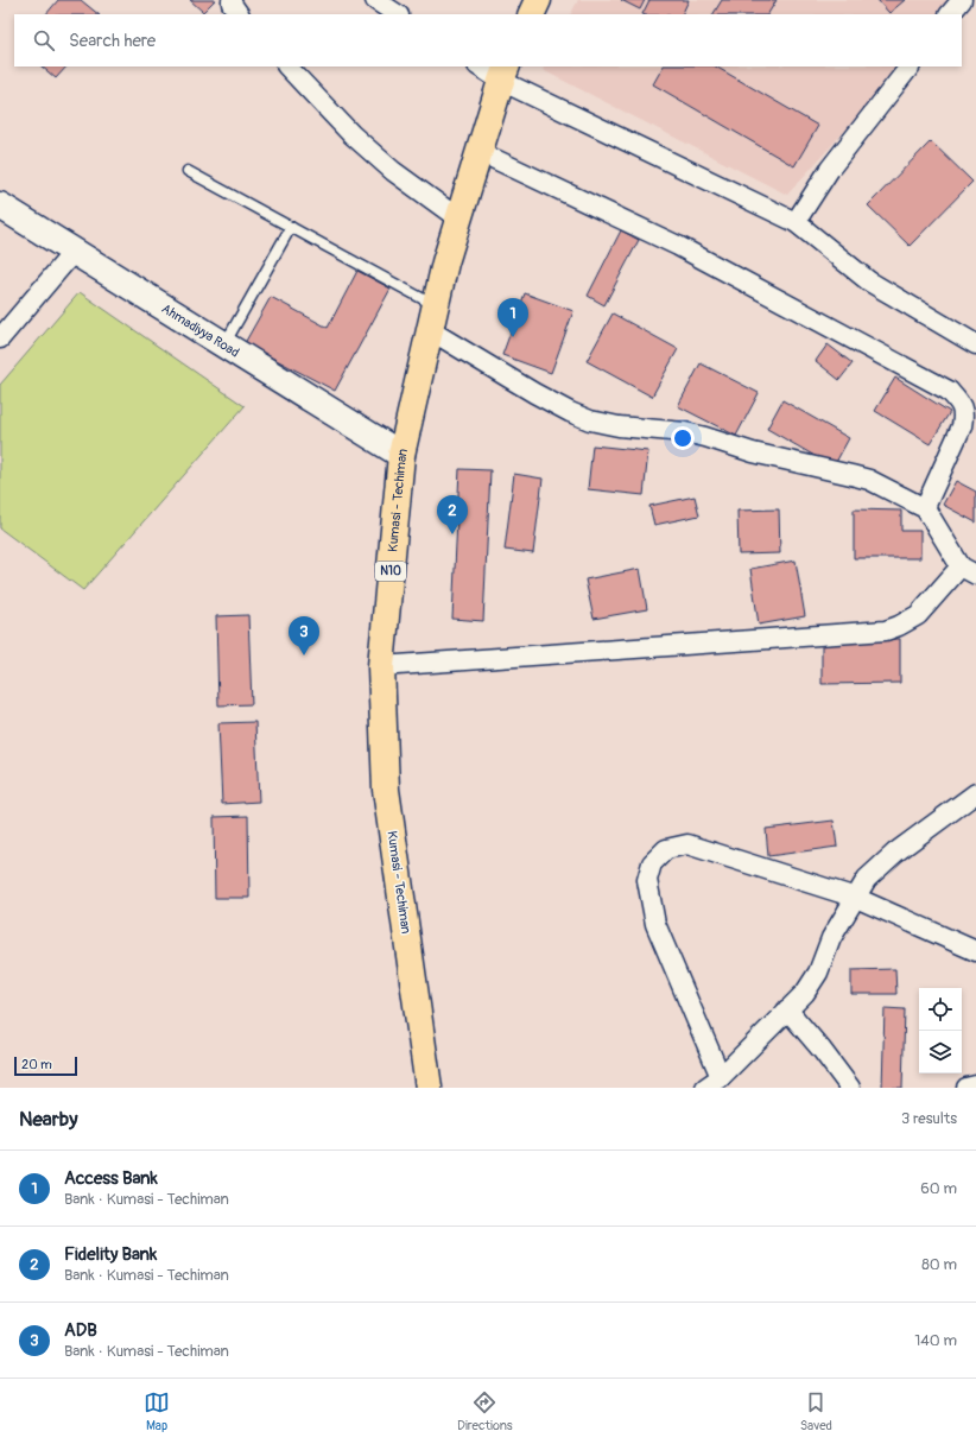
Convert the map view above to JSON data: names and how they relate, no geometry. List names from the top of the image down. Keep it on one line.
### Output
{"streets":{"highway":["Kumasi - Techiman","N10"],"street":["Ahmadiyya Road"]},"crossings":[["Ahmadiyya Road","Kumasi - Techiman"]],"scale_bar":"20 m","page":{"search":"Search here","pins":["1","2","3"],"scale":"20 m","heading":["Nearby","3 results"],"list":[{"mark":"1","name":"Access Bank","note":"Bank · Kumasi - Techiman","value":"60 m"},{"mark":"2","name":"Fidelity Bank","note":"Bank · Kumasi - Techiman","value":"80 m"},{"mark":"3","name":"ADB","note":"Bank · Kumasi - Techiman","value":"140 m"}],"nav":["Map","Directions","Saved"]}}
